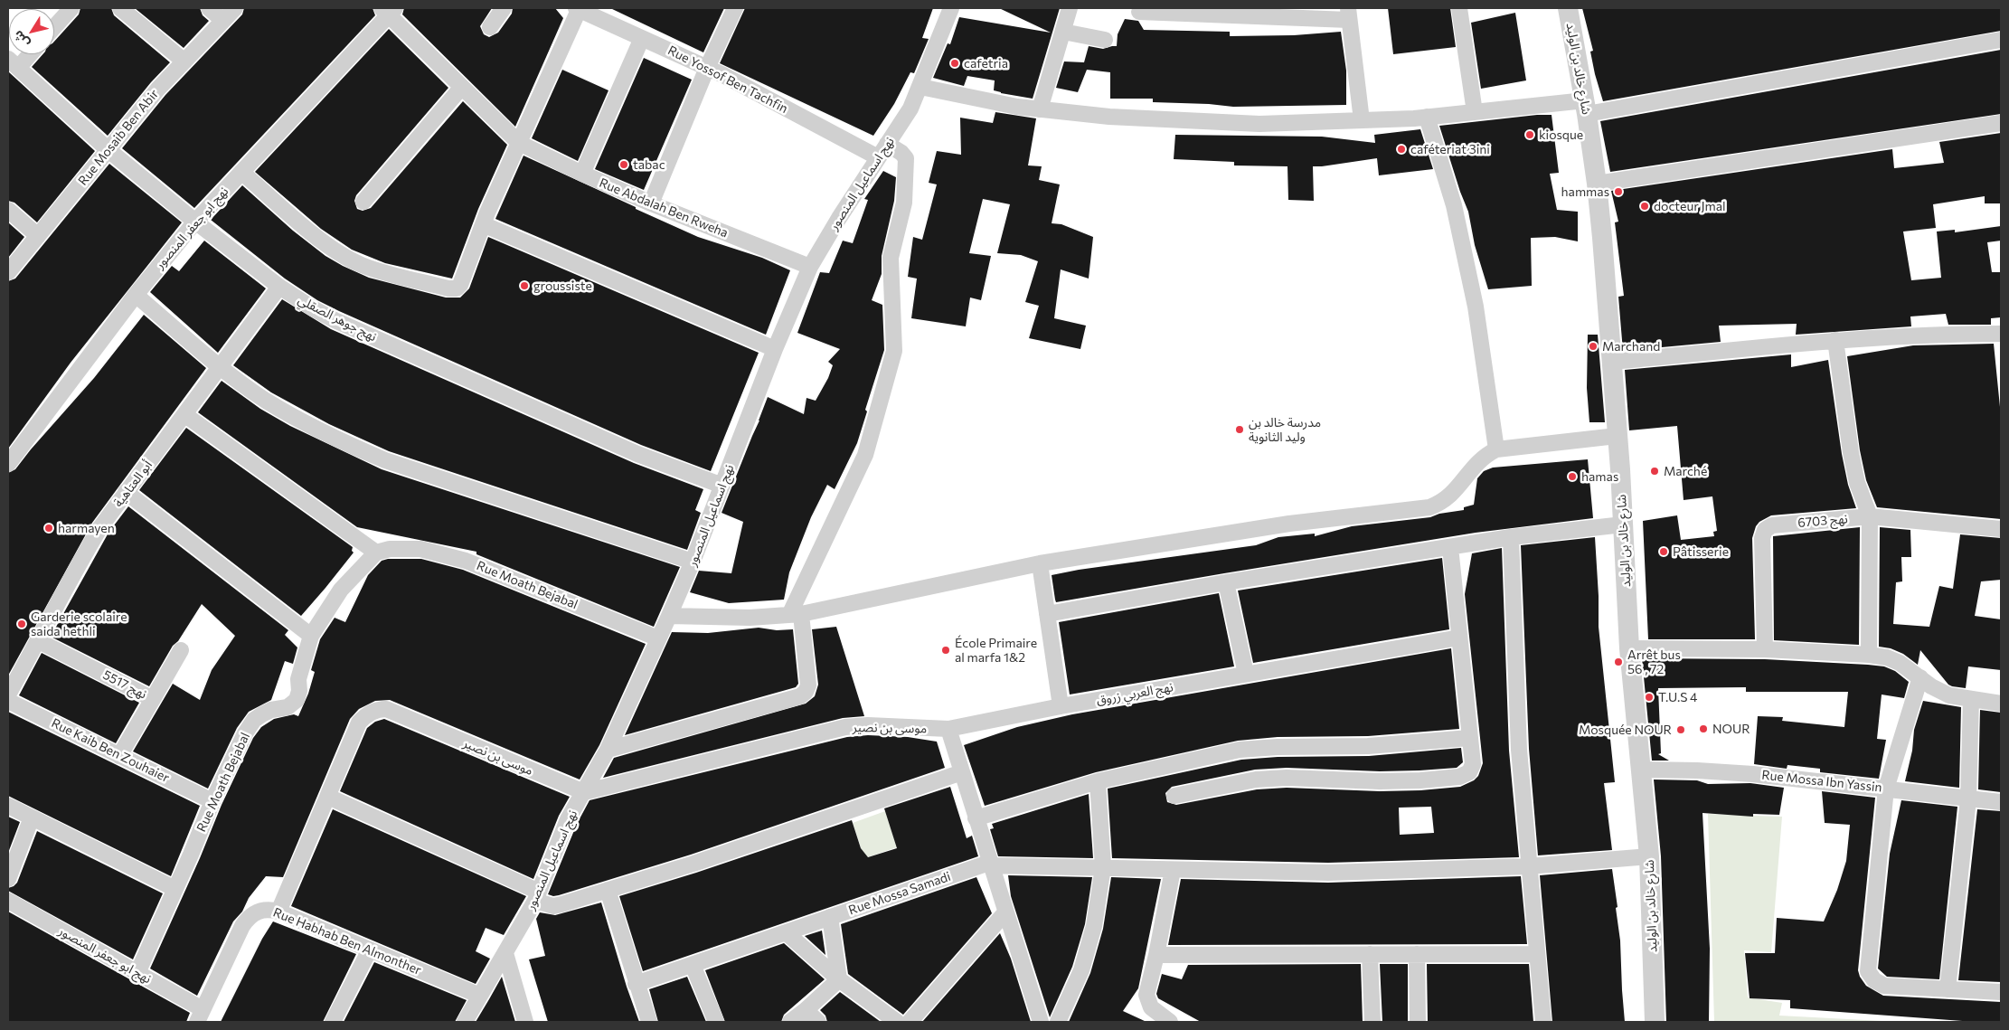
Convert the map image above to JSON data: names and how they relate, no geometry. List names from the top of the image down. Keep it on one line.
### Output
{"streets":{"street":["شارع خالد بن الوليد","Rue Yossof Ben Tachfin","Rue Mosaib Ben Abir","نهج اسماعيل المنصور","Rue Abdalah Ben Rweha","نهج ابو جعفر المنصور","نهج جوهر الصقلي","أبو العتاهية","نهج 6703","Rue Moath Bejabal","نهج 5517","نهج العربي زروق","موسى بن نصير","Rue Kaib Ben Zouhaier","Rue Mossa Ibn Yassin","Rue Mossa Samadi","Rue Habhab Ben Almonther"]},"crossings":[["شارع خالد بن الوليد","Rue Mossa Ibn Yassin"],["Rue Yossof Ben Tachfin","نهج اسماعيل المنصور"],["Rue Mosaib Ben Abir","نهج جوهر الصقلي"],["نهج اسماعيل المنصور","Rue Abdalah Ben Rweha"],["نهج اسماعيل المنصور","نهج جوهر الصقلي"],["نهج اسماعيل المنصور","Rue Moath Bejabal"],["نهج اسماعيل المنصور","موسى بن نصير"],["نهج اسماعيل المنصور","Rue Habhab Ben Almonther"],["Rue Abdalah Ben Rweha","نهج ابو جعفر المنصور"],["نهج ابو جعفر المنصور","نهج جوهر الصقلي"],["نهج ابو جعفر المنصور","Rue Moath Bejabal"],["نهج ابو جعفر المنصور","Rue Habhab Ben Almonther"],["نهج جوهر الصقلي","أبو العتاهية"],["أبو العتاهية","نهج 5517"],["Rue Moath Bejabal","Rue Kaib Ben Zouhaier"],["نهج 5517","Rue Kaib Ben Zouhaier"],["نهج العربي زروق","موسى بن نصير"]],"places":["cafetria","kiosque","caféteriat 3ini","tabac","hammas","docteur Jmal","groussiste","Marchand","مدرسة خالد بن وليد الثانوية","Marché","hamas","harmayen","Pâtisserie","Garderie scolaire saida hethli","École Primaire al marfa 1&2","Arrêt bus 56 , 72","T.U.S 4","NOUR","Mosquée NOUR"],"north":"bottom left"}
